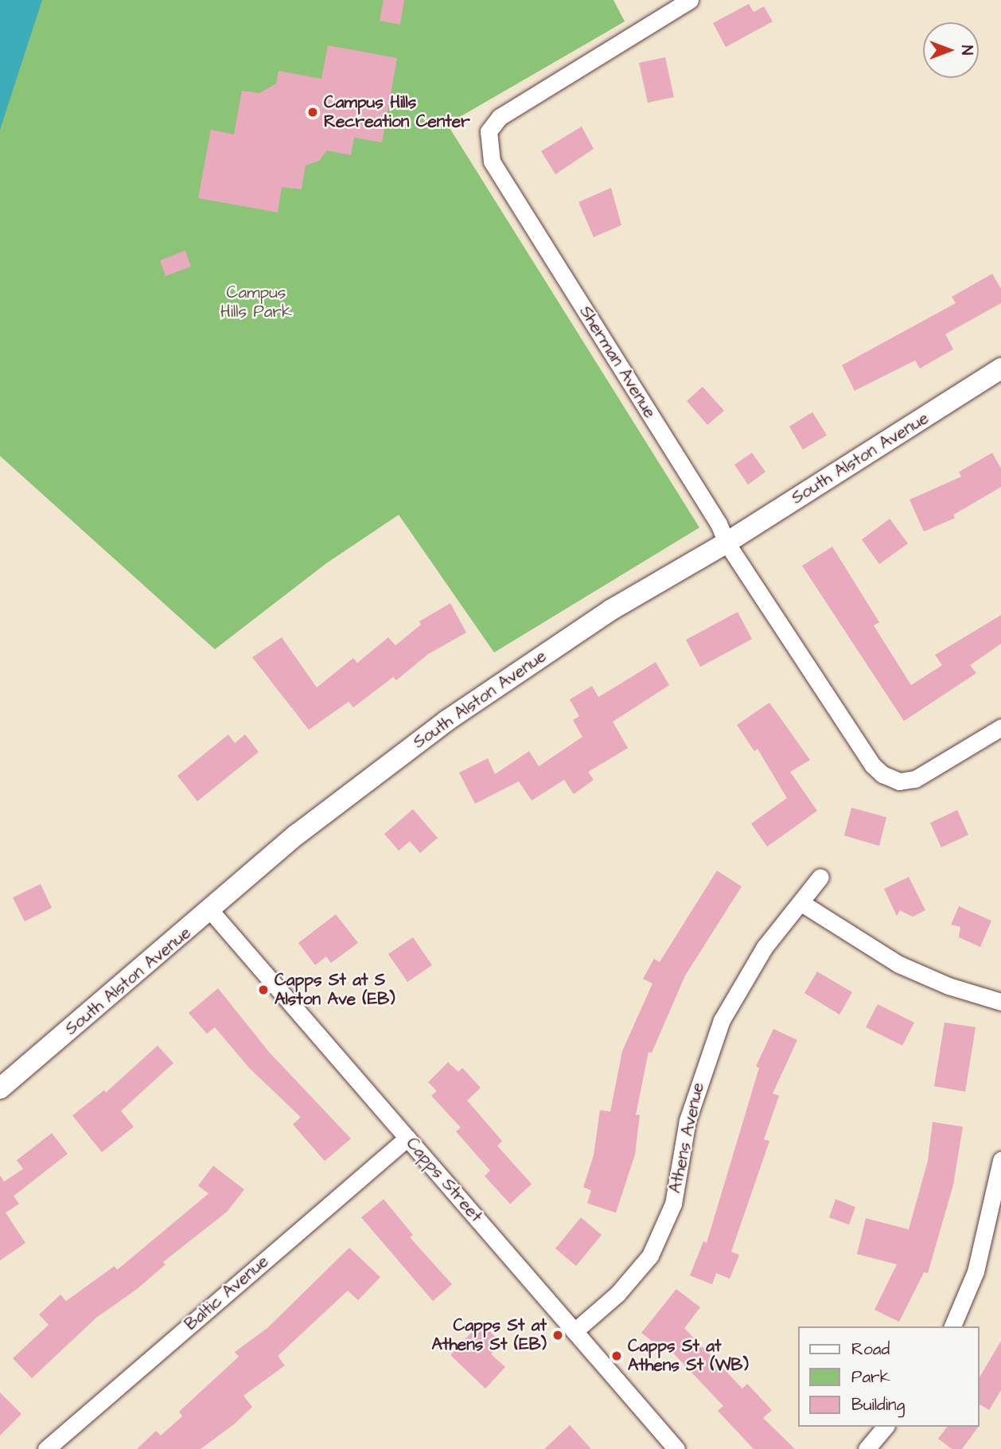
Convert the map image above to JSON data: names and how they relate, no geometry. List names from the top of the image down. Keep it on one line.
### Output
{"streets":{"street":["Sherman Avenue","South Alston Avenue","Athens Avenue","Capps Street","Baltic Avenue"]},"crossings":[["Sherman Avenue","South Alston Avenue"],["South Alston Avenue","Capps Street"],["Athens Avenue","Capps Street"],["Capps Street","Baltic Avenue"]],"parks":["Campus Hills Park"],"places":["Campus Hills Recreation Center","Capps St at S Alston Ave (EB)","Capps St at Athens St (EB)","Capps St at Athens St (WB)"],"legend":["Road","Park","Building"],"north":"right"}
